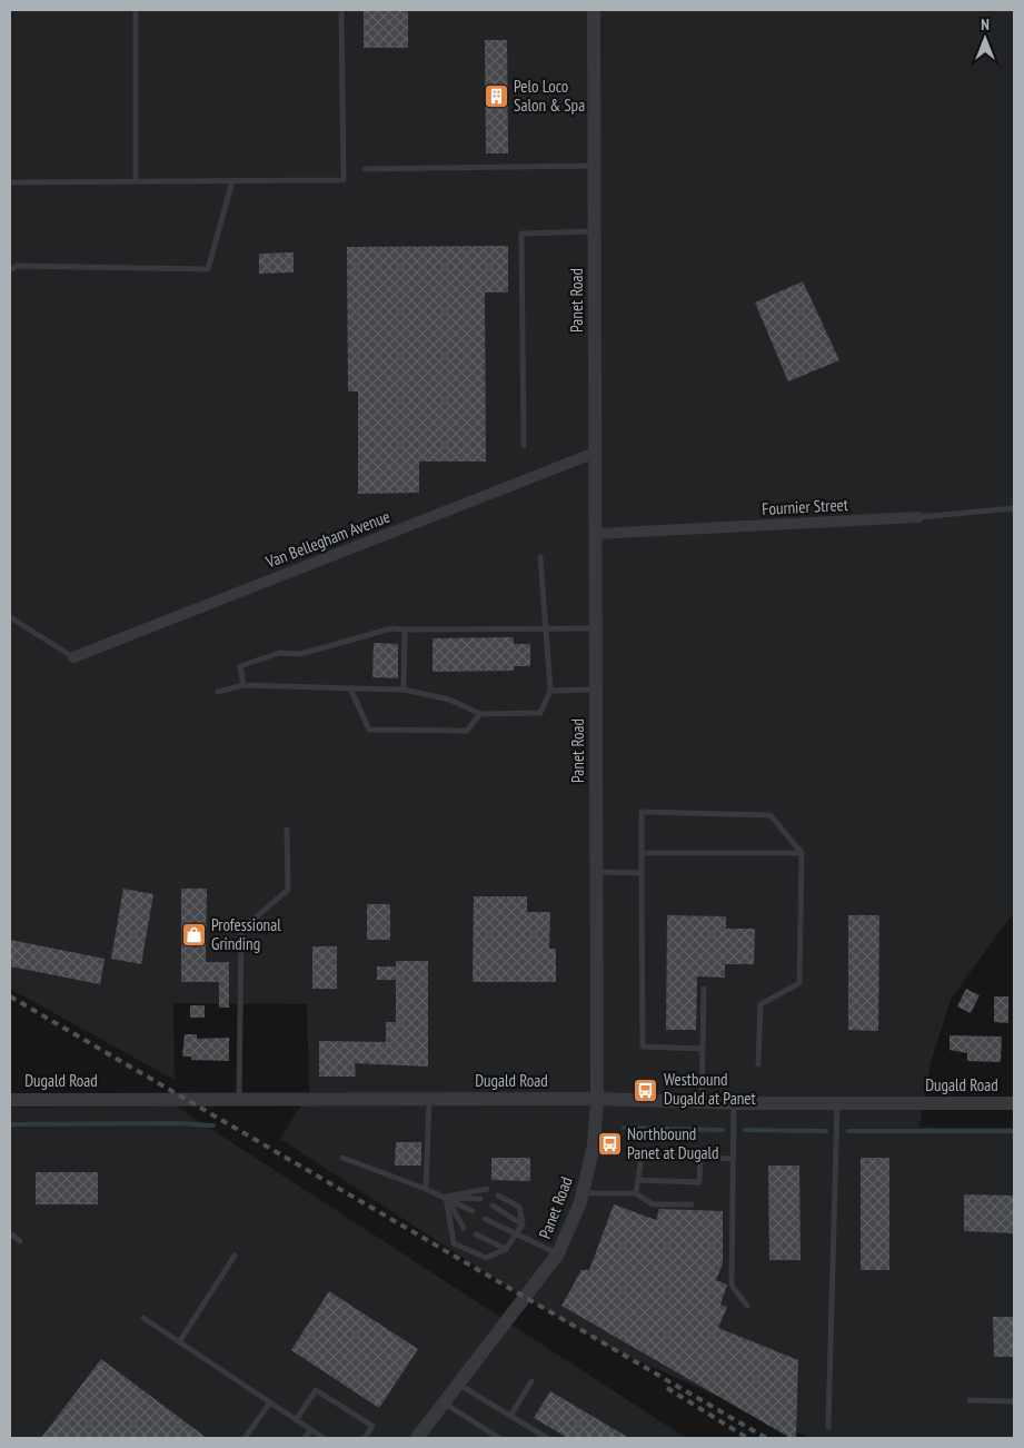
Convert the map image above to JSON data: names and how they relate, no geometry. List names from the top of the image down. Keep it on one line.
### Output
{"streets":{"street":["Panet Road","Fournier Street","Van Bellegham Avenue","Dugald Road"]},"crossings":[["Panet Road","Fournier Street"],["Panet Road","Van Bellegham Avenue"],["Panet Road","Dugald Road"]],"places":{"building":["Pelo Loco Salon & Spa"],"shop":["Professional Grinding"],"bus stop":["Westbound Dugald at Panet","Northbound Panet at Dugald"]},"north":"top"}
